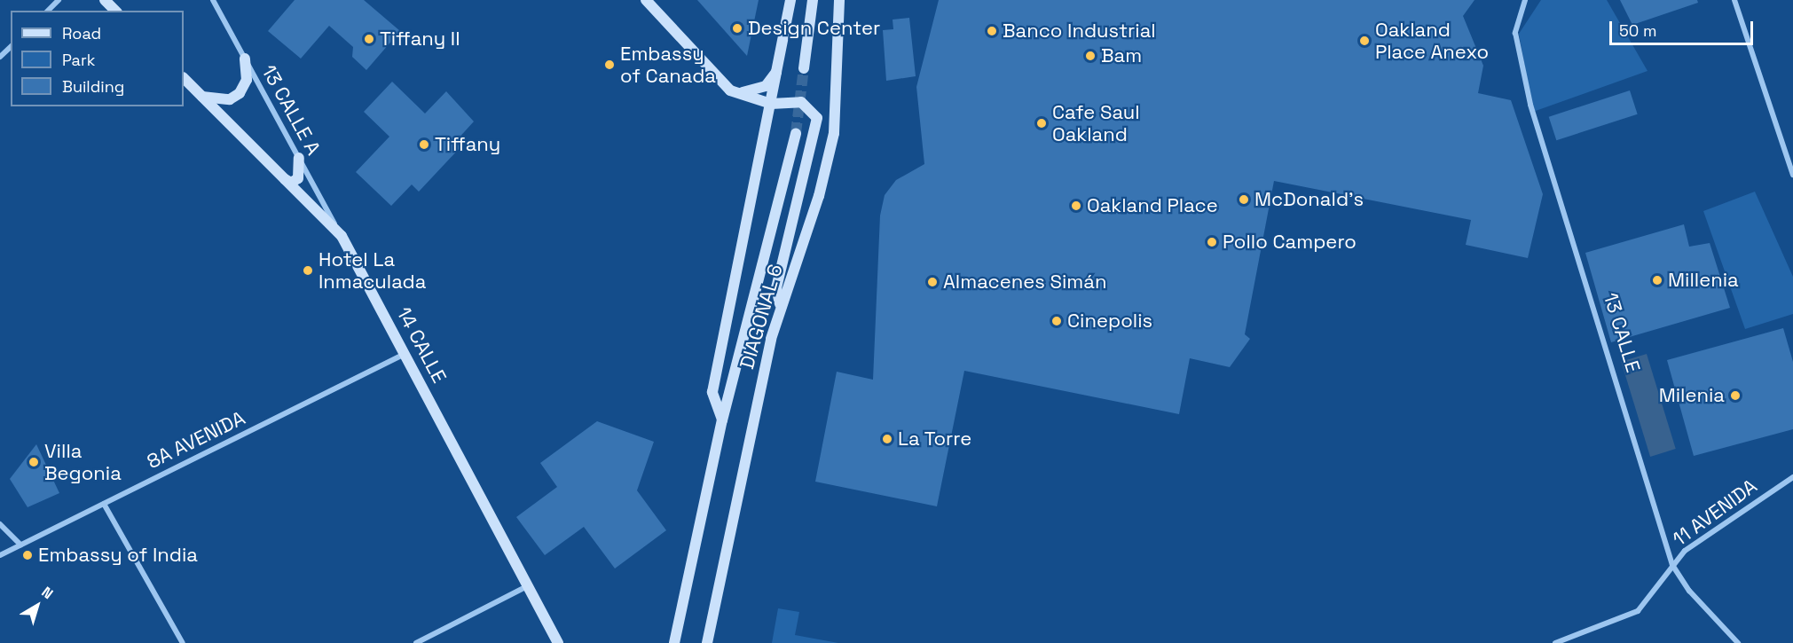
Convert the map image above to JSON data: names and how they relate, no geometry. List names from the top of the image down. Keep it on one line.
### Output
{"streets":{"main road":["DIAGONAL 6","14 CALLE"],"street":["13 CALLE A","13 CALLE","8A AVENIDA","11 AVENIDA"]},"crossings":[["13 CALLE A","14 CALLE"],["13 CALLE","11 AVENIDA"],["14 CALLE","8A AVENIDA"]],"places":["Design Center","Banco Industrial","Tiffany II","Oakland Place Anexo","Bam","Embassy of Canada","Cafe Saul Oakland","Tiffany","McDonald's","Oakland Place","Pollo Campero","Hotel La Inmaculada","Millenia","Almacenes Simán","Cinepolis","Milenia","La Torre","Villa Begonia","Embassy of India"],"legend":["Road","Park","Building"],"scale_bar":"50 m","north":"top right"}
